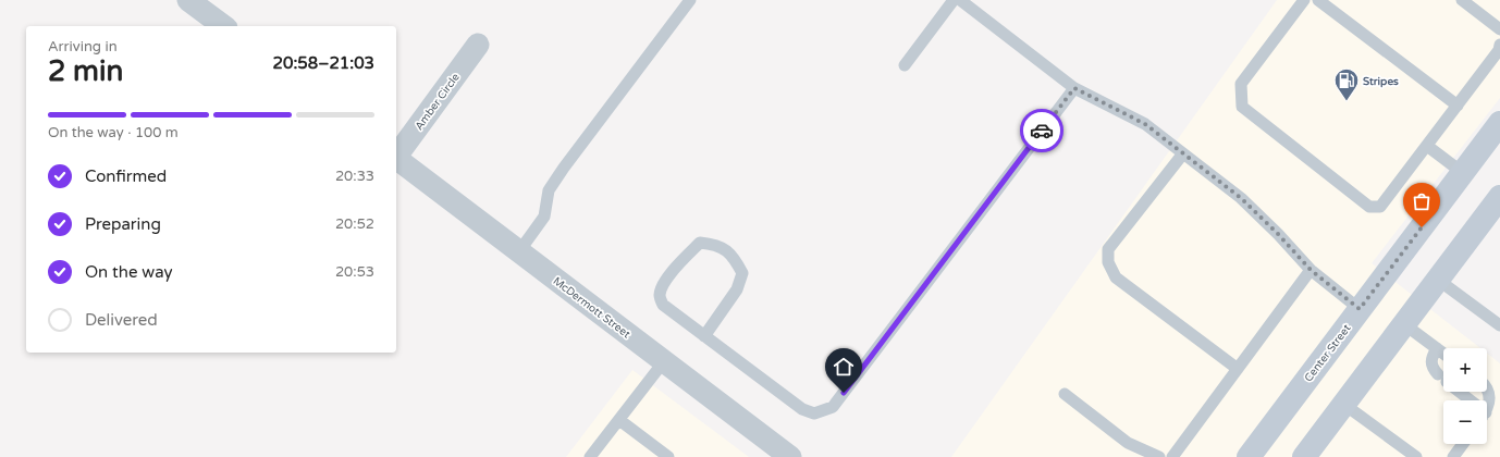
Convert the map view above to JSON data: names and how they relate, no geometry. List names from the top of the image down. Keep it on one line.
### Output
{"streets":{"main road":["Center Street"],"street":["Amber Circle","McDermott Street"]},"places":{"fuel station":["Stripes"]},"page":{"heading":["2 min","Arriving in","20:58–21:03"],"bar":"On the way · 100 m","list":[["Confirmed","20:33"],["Preparing","20:52"],["On the way","20:53"],"Delivered"],"map_buttons":["+","−"]}}
